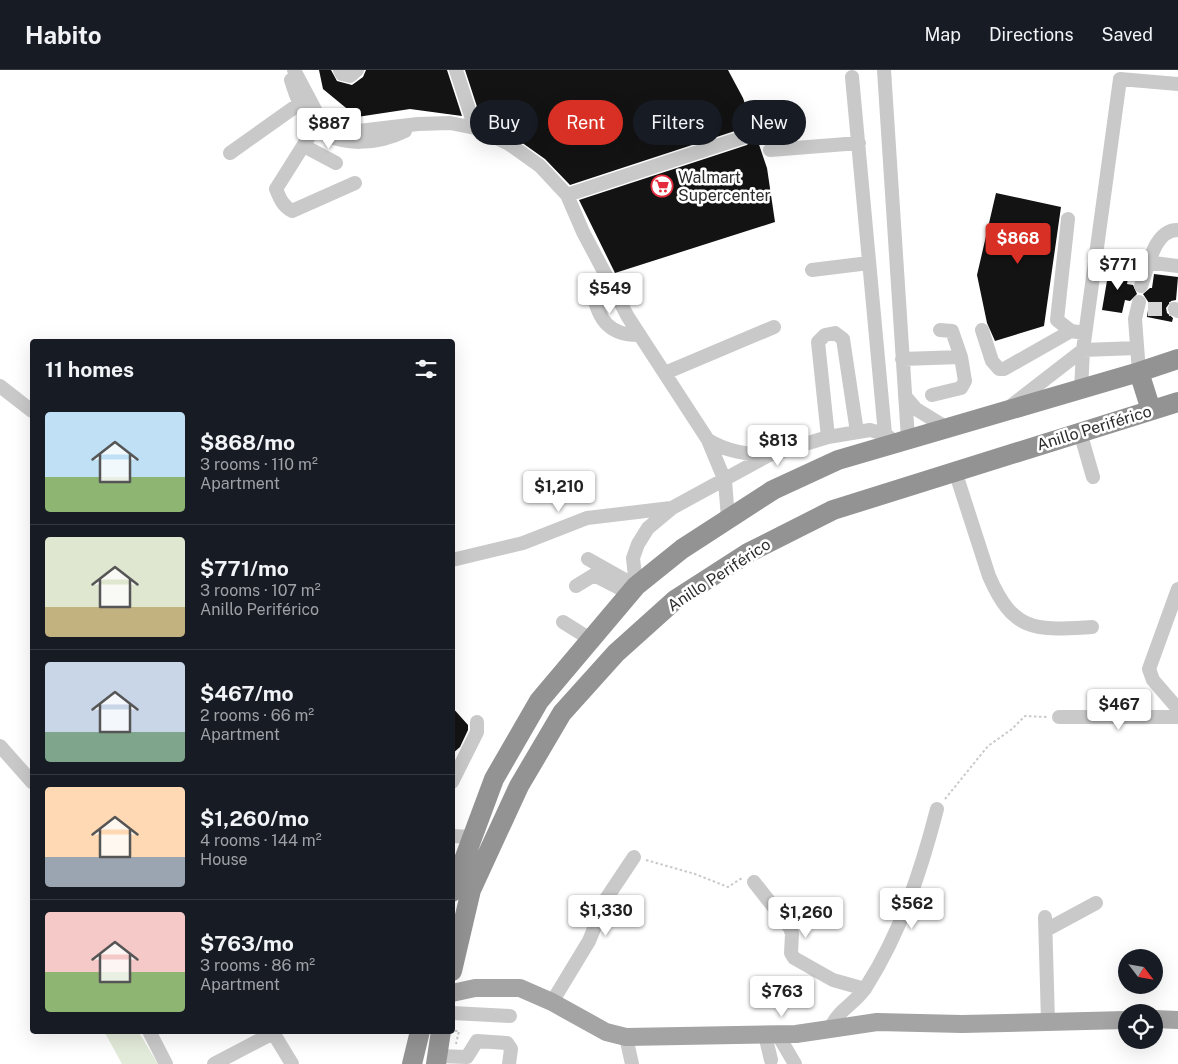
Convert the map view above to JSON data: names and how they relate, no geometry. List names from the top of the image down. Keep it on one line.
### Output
{"streets":{"highway":["Anillo Periférico"]},"places":{"supermarket":["Walmart Supercenter"]},"north":"bottom right","page":{"header":"Habito","nav":["Map","Directions","Saved"],"chip":["Buy","Rent","Filters","New"],"price":["$887","$868","$771","$549","$813","$1,210","$467","$562","$1,330","$1,260","$763"],"heading":"11 homes","list":[{"name":"$868/mo","note":"3 rooms · 110 m² · Apartment"},{"name":"$771/mo","note":"3 rooms · 107 m² · Anillo Periférico"},{"name":"$467/mo","note":"2 rooms · 66 m² · Apartment"},{"name":"$1,260/mo","note":"4 rooms · 144 m² · House"},{"name":"$763/mo","note":"3 rooms · 86 m² · Apartment"}]}}
